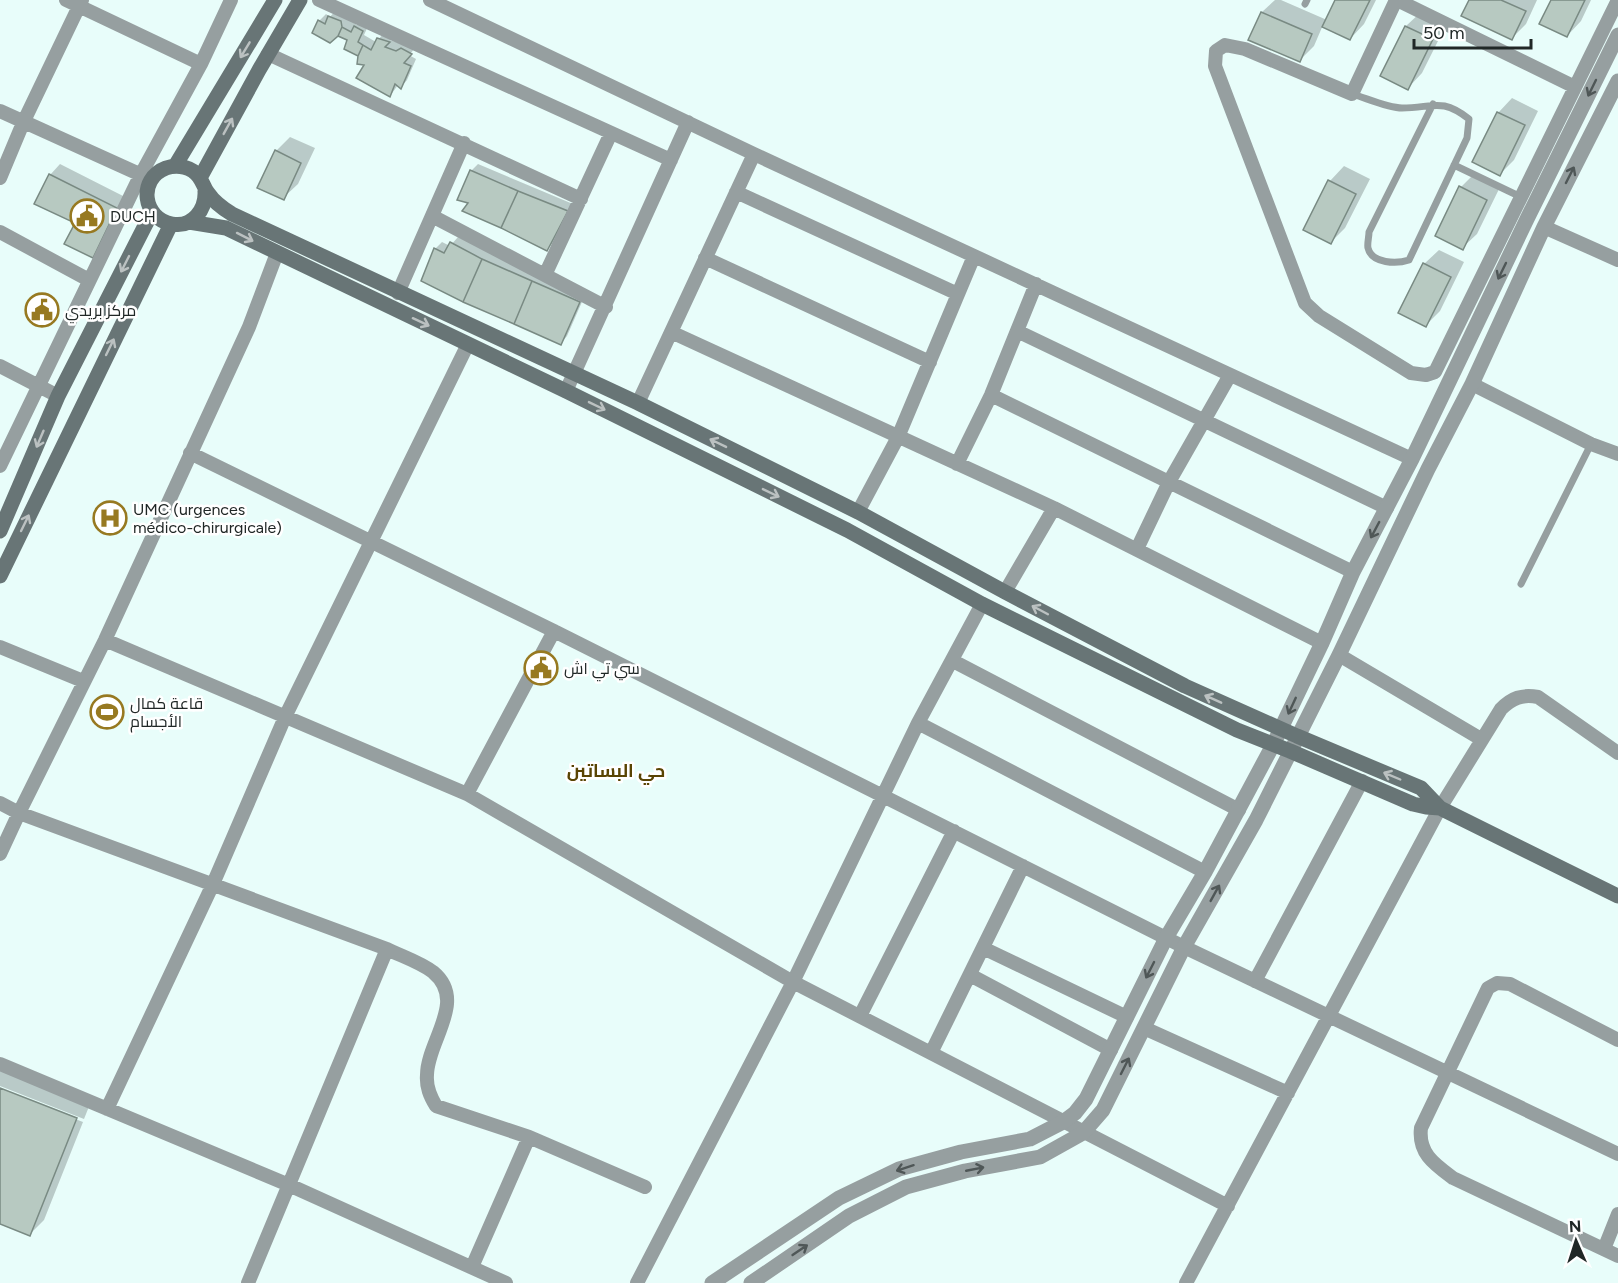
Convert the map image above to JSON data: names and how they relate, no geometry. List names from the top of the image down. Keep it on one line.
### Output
{"districts":["حي البساتين"],"places":{"public building":["DUCH","مركز بريدي","سي تي اش"],"hospital":["UMC (urgences médico-chirurgicale)"],"sports":["قاعة كمال الأجسام"]},"scale_bar":"50 m","north":"top"}
